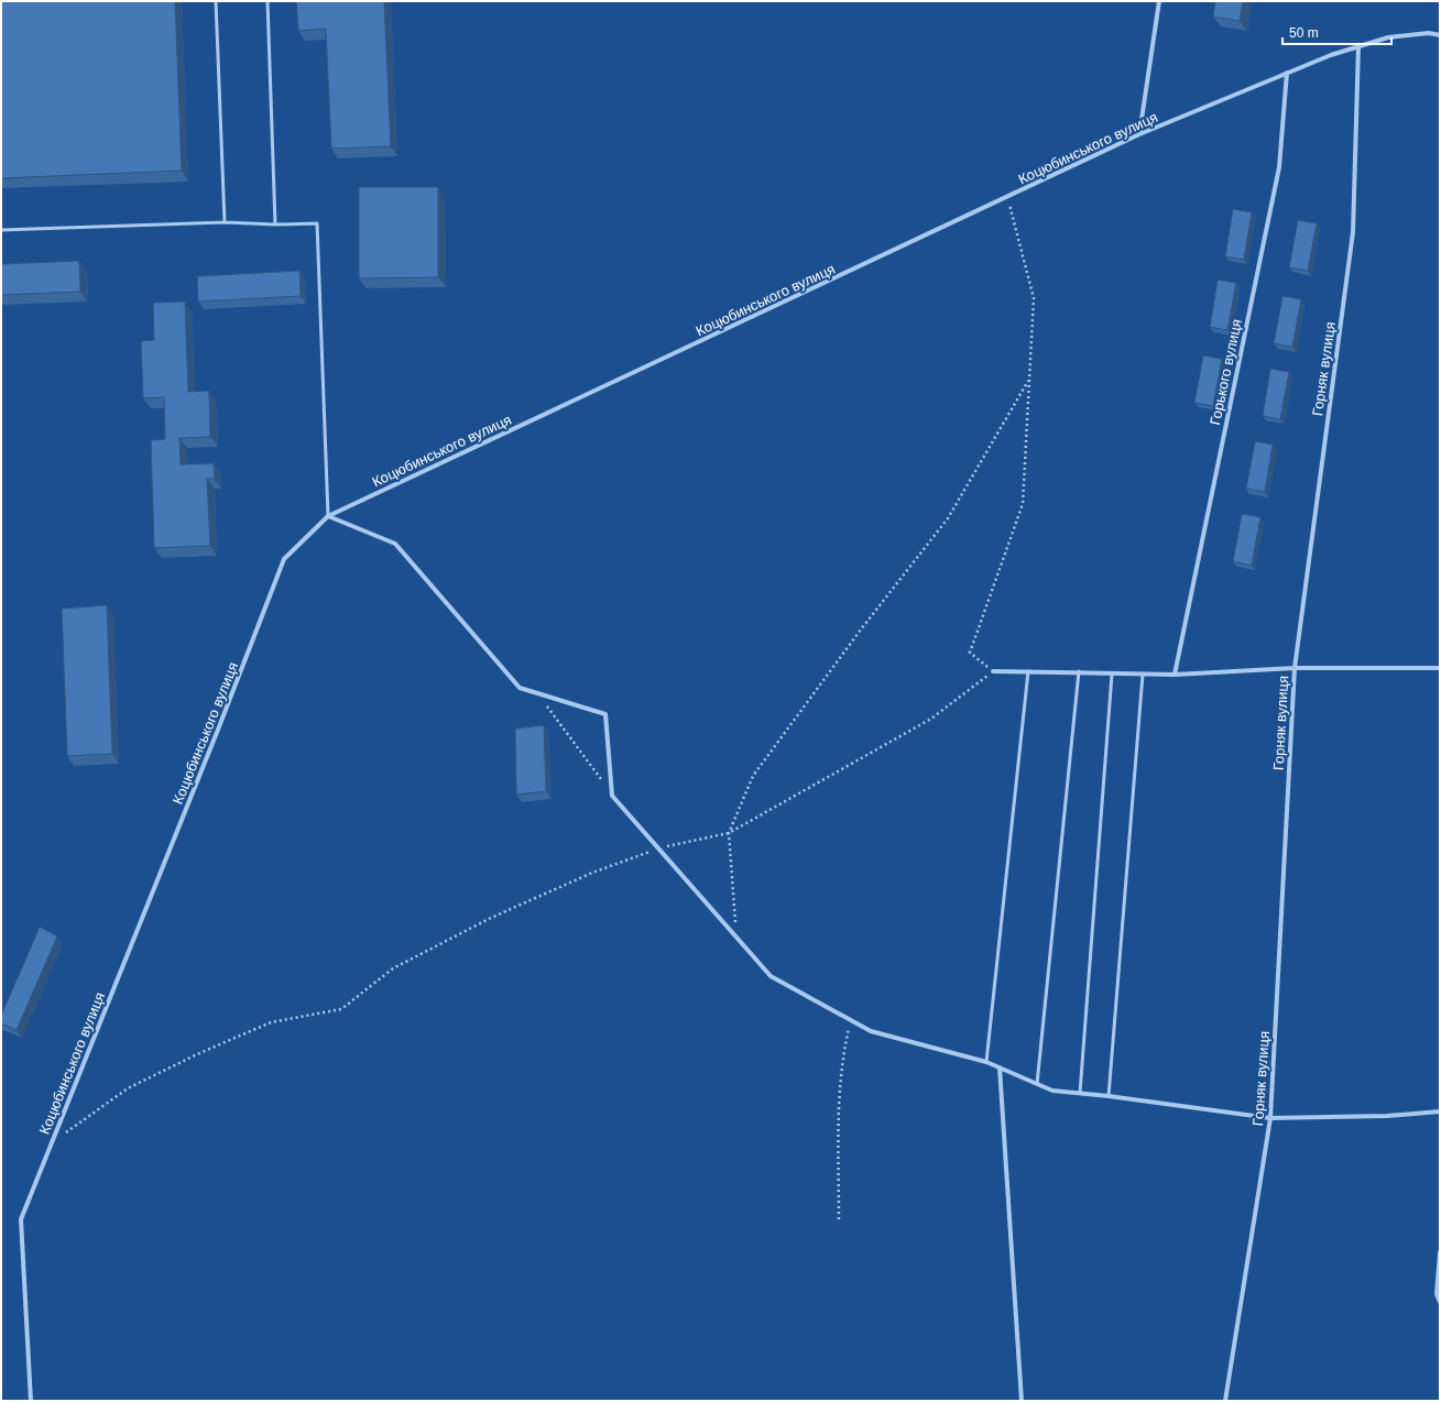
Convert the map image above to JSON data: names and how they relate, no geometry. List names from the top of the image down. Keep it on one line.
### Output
{"streets":{"street":["Коцюбинського вулиця","Горняк вулиця","Горького вулиця"]},"crossings":[["Коцюбинського вулиця","Горняк вулиця"],["Коцюбинського вулиця","Горького вулиця"]],"scale_bar":"50 m"}
